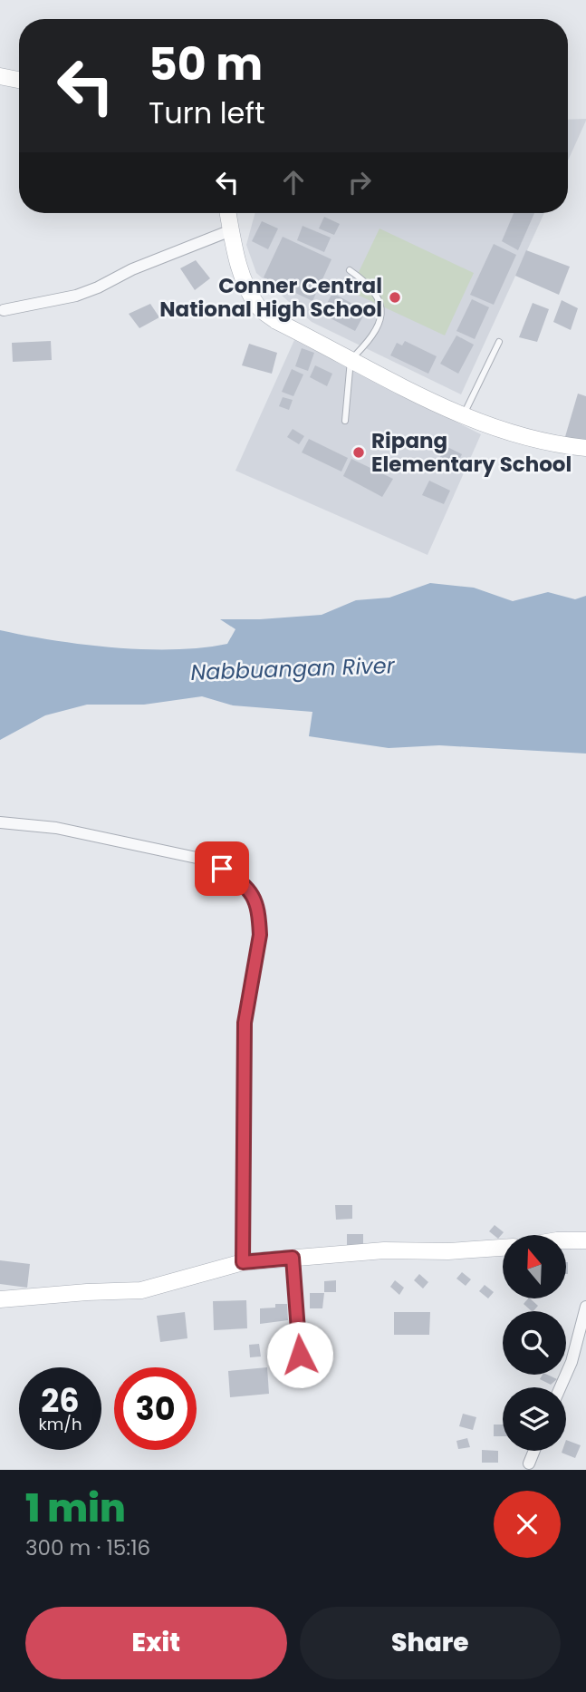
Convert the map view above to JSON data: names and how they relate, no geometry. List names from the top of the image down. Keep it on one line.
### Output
{"water":["Nabbuangan River"],"places":["Conner Central National High School","Ripang Elementary School"],"north":"top","page":{"turn":["50 m","Turn left"],"speed":"26 km/h","limit":"30","heading":["1 min","300 m · 15:16"],"buttons":["Exit","Share"]}}
